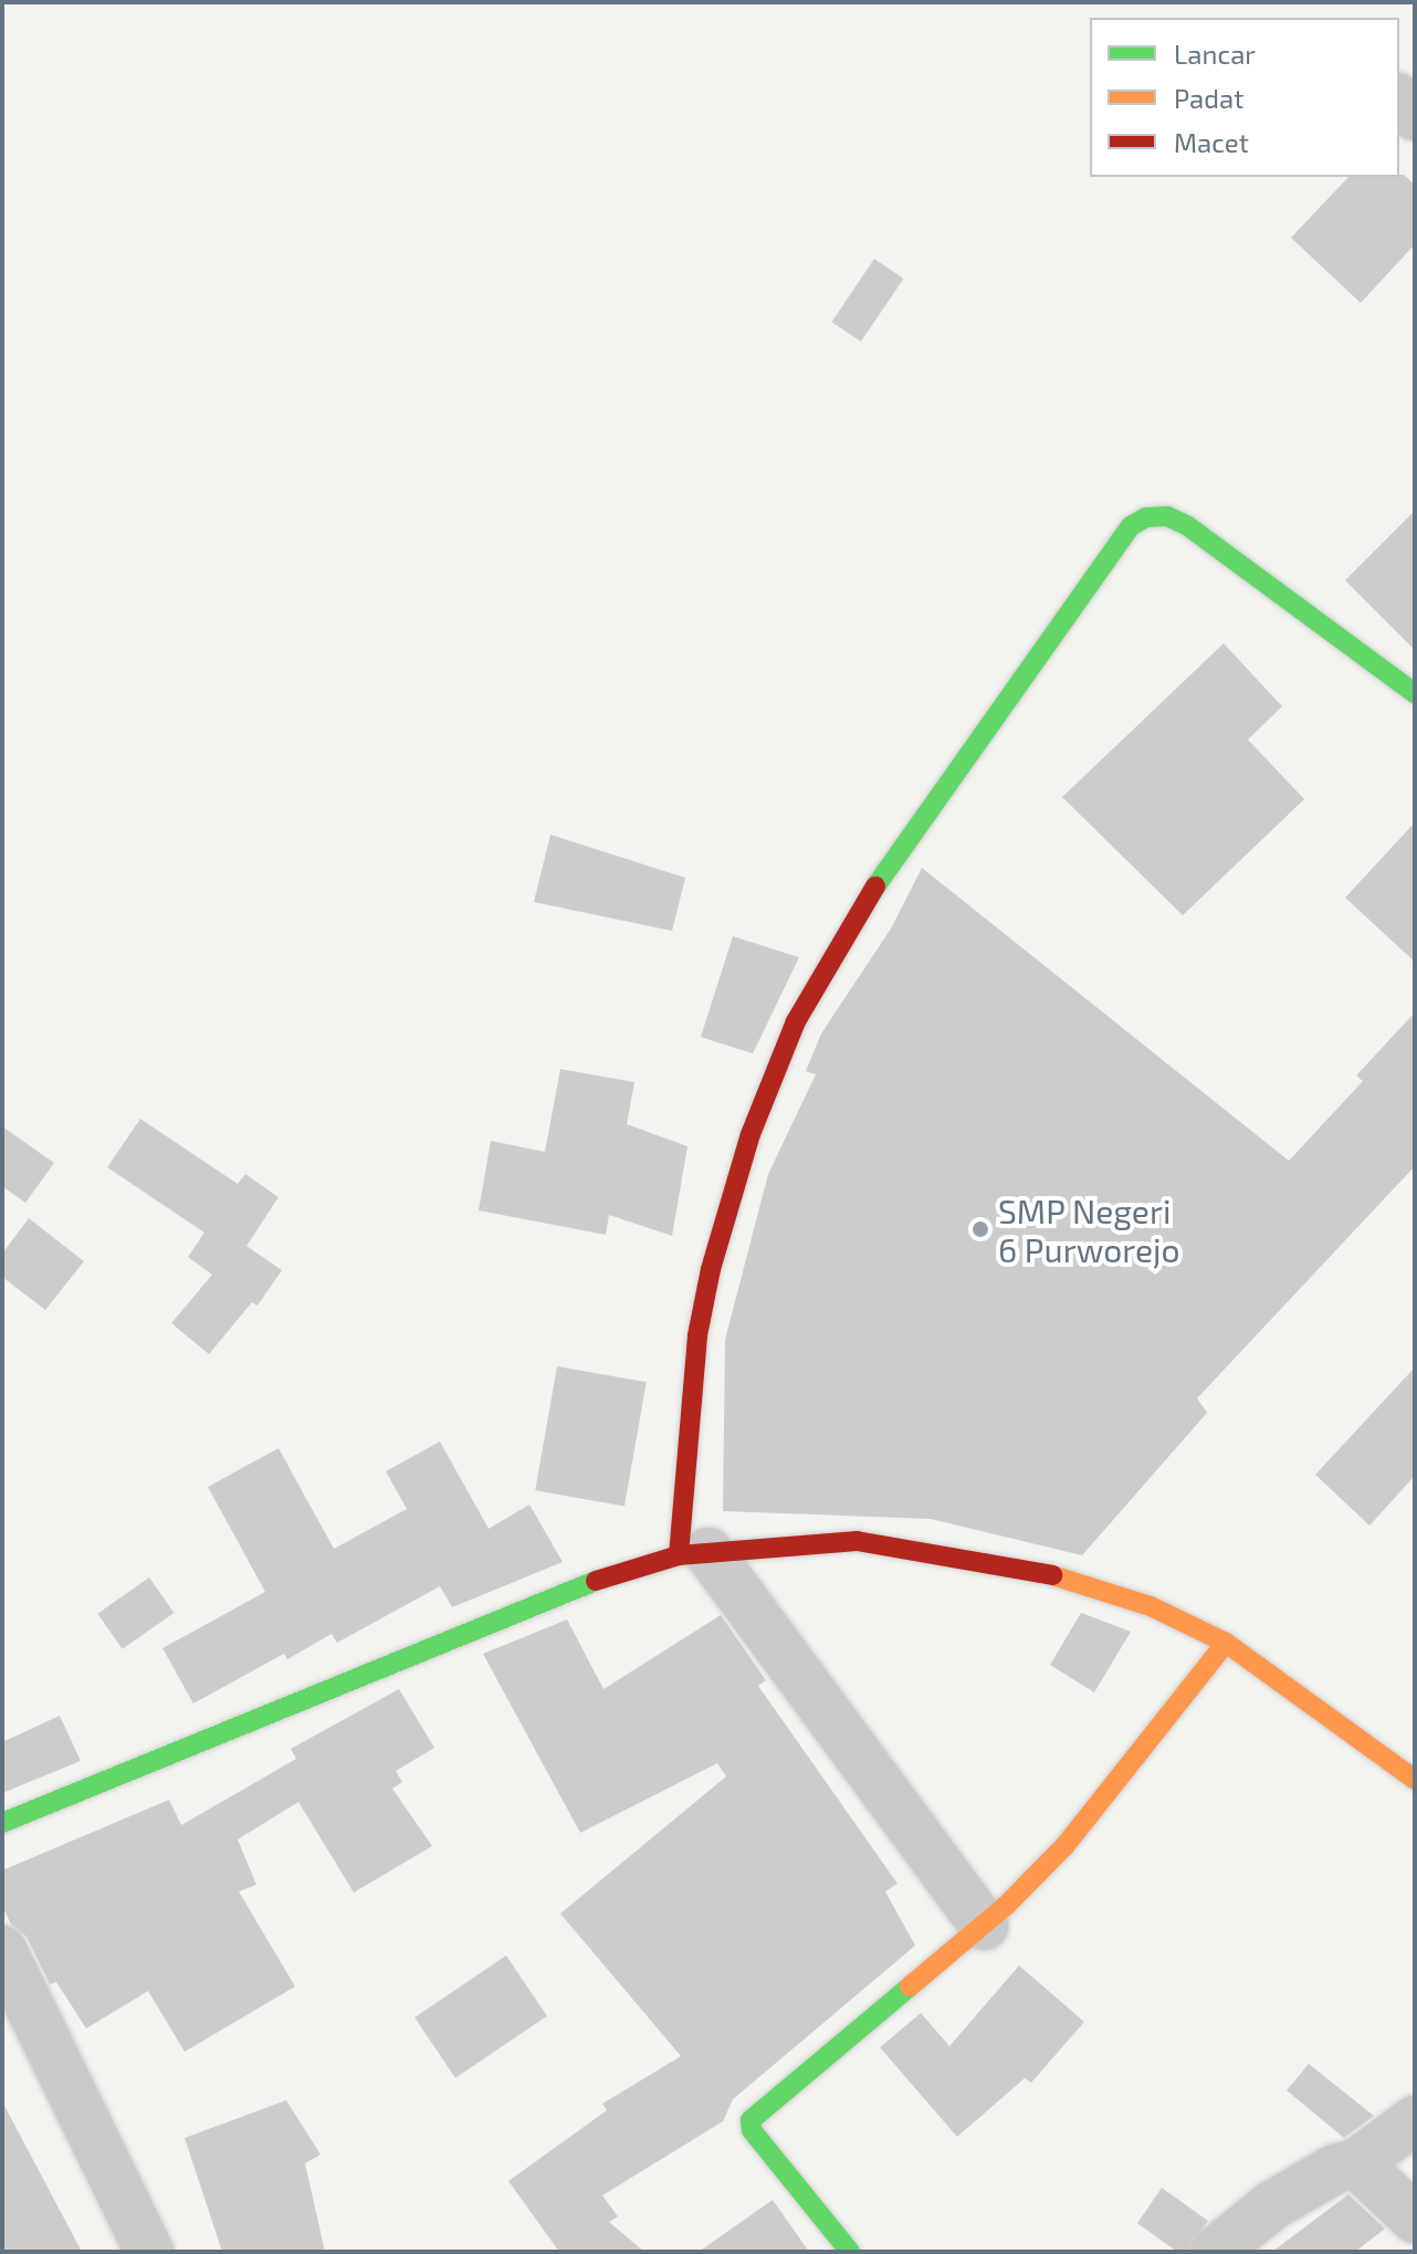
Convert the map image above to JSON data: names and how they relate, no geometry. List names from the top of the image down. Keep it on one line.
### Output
{"places":["SMP Negeri 6 Purworejo"],"legend":["Lancar","Padat","Macet"]}
